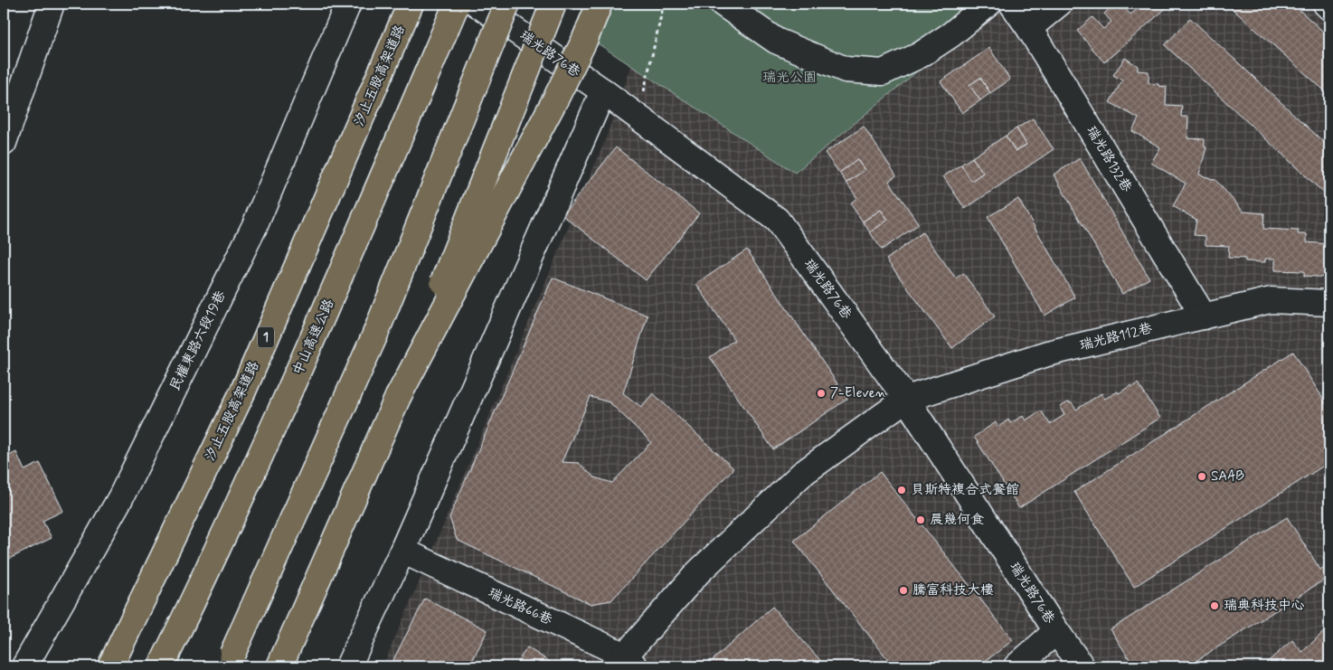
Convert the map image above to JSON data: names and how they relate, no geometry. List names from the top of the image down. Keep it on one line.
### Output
{"streets":{"highway":["汐止五股高架道路","1","中山高速公路"],"street":["瑞光路76巷","瑞光路132巷","瑞光路112巷","民權東路六段19巷","瑞光路66巷"]},"crossings":[["瑞光路76巷","瑞光路112巷"],["瑞光路132巷","瑞光路112巷"],["瑞光路112巷","瑞光路66巷"]],"parks":["瑞光公園"],"places":["7-Eleven","SAAB","貝斯特複合式餐館","晨幾何食","騰富科技大樓","瑞典科技中心"]}
